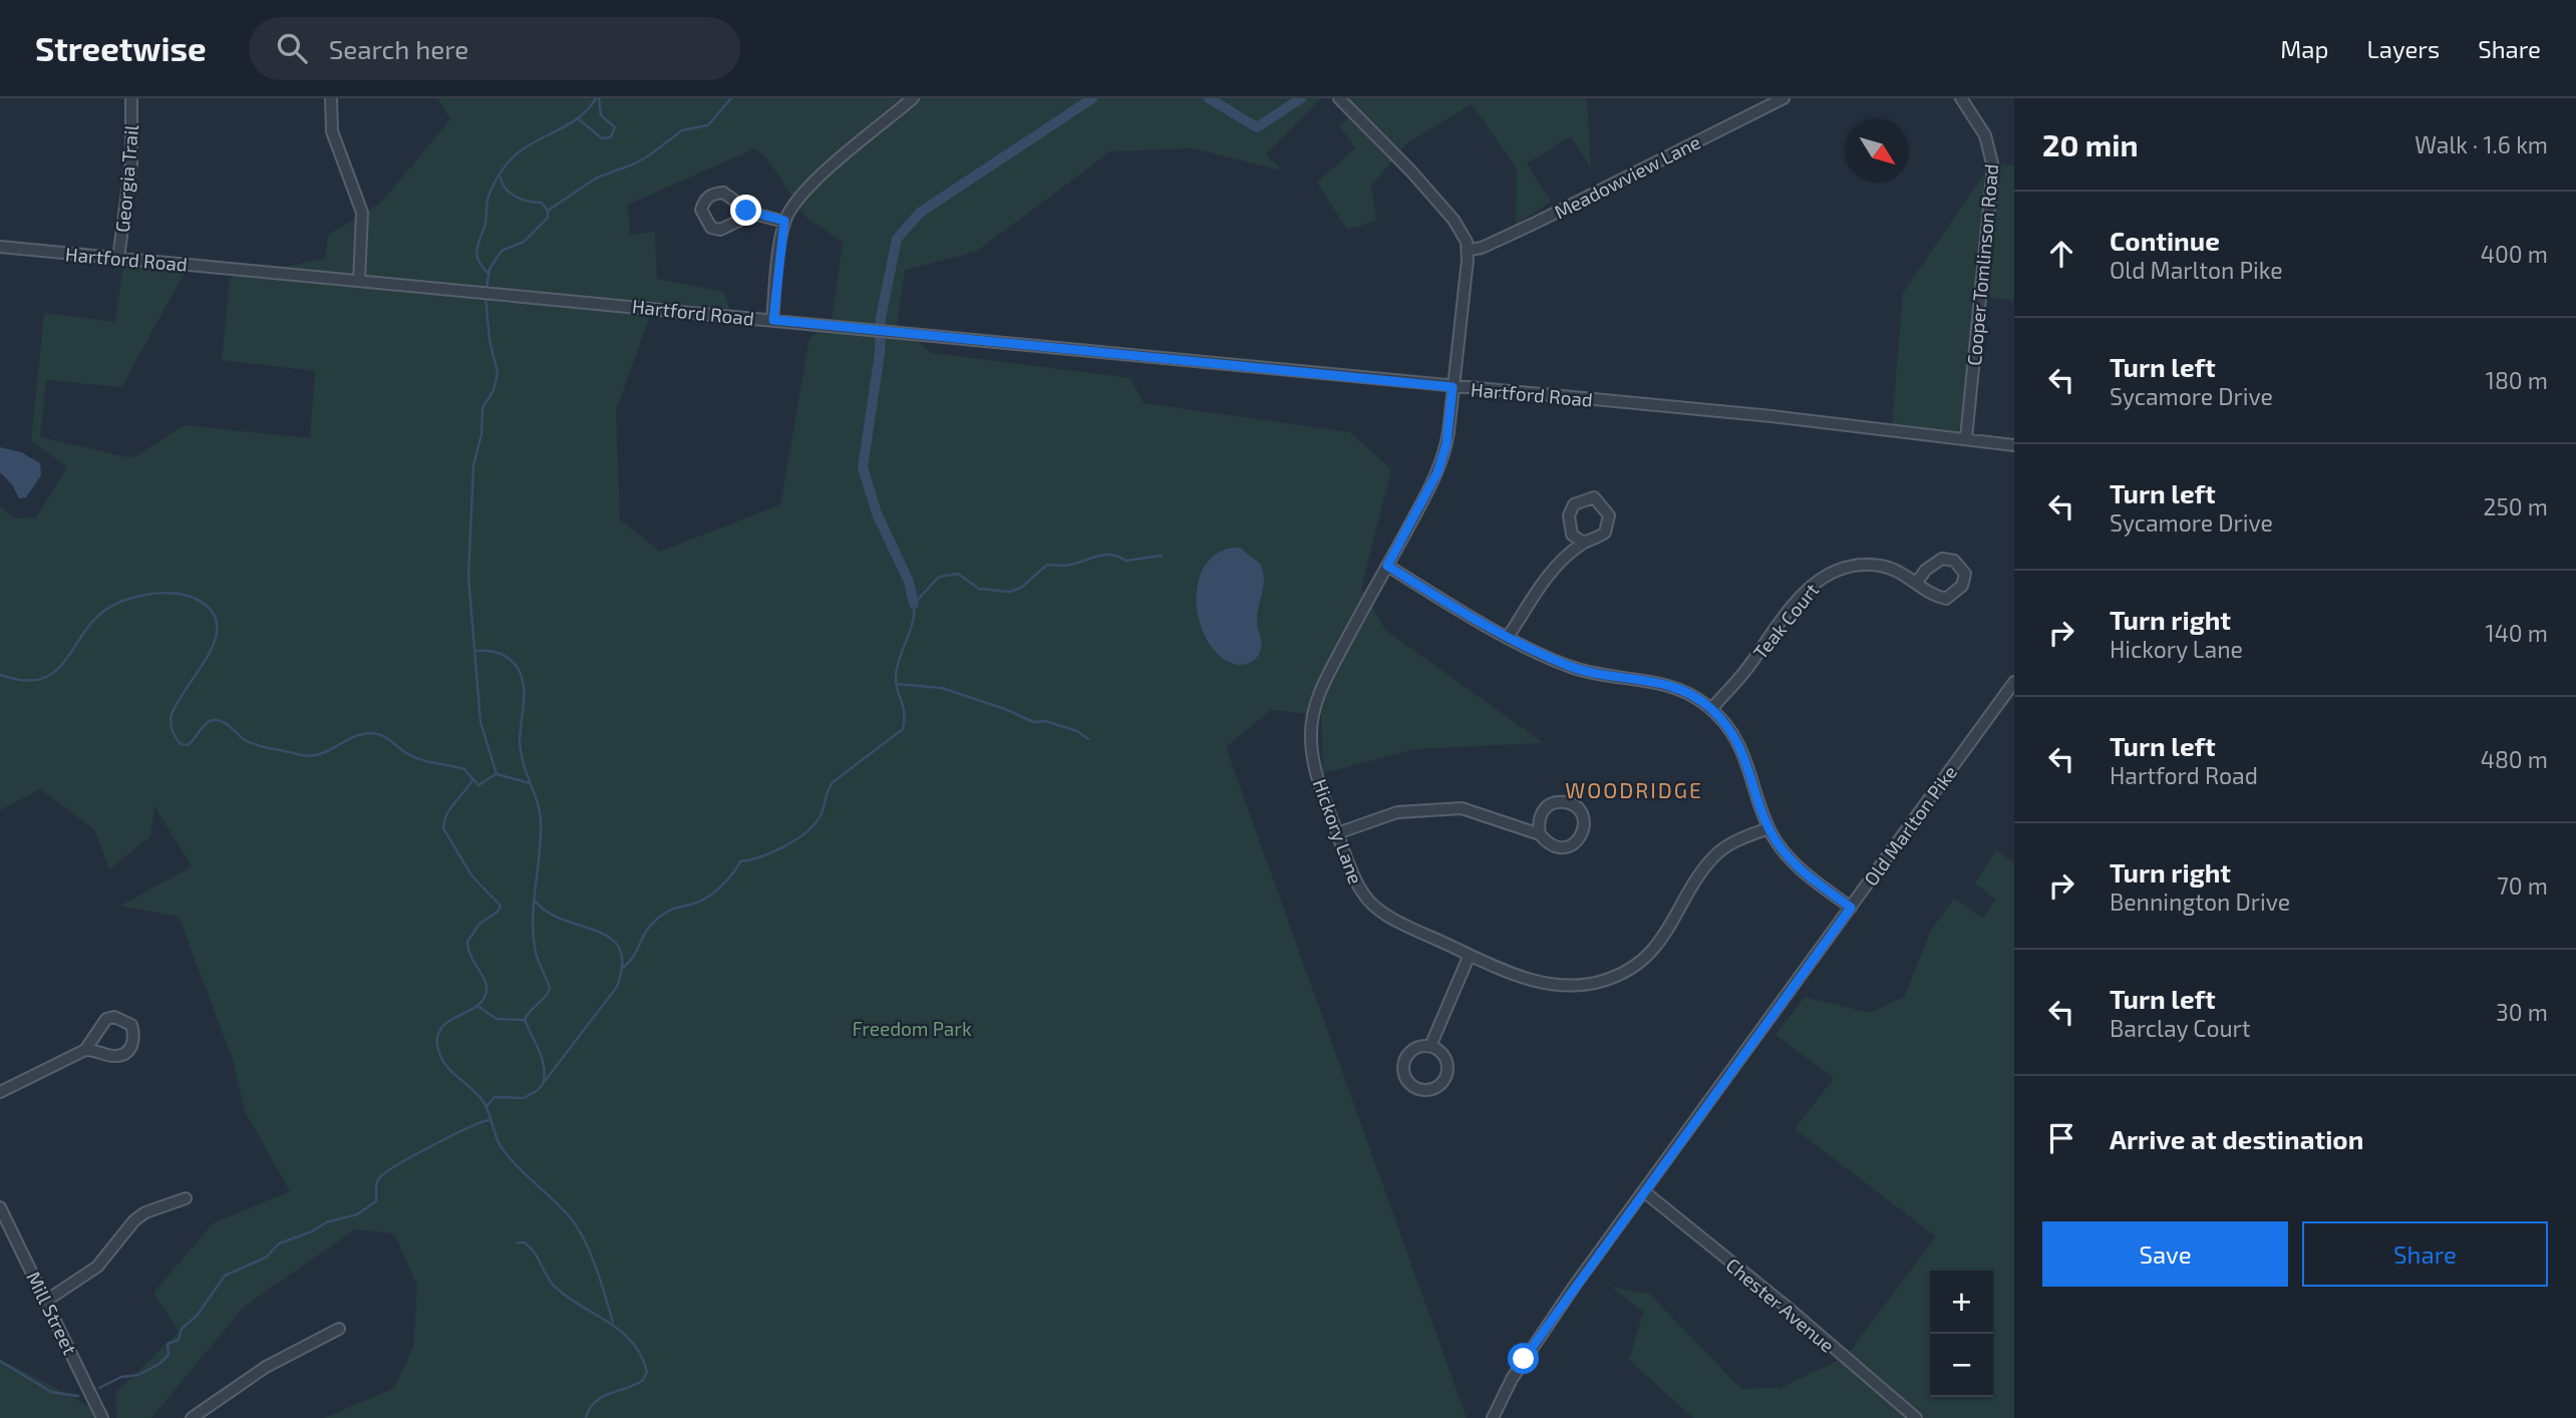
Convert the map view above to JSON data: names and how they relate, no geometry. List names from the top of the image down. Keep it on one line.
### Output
{"streets":{"street":["Meadowview Lane","Georgia Trail","Hartford Road","Cooper Tomlinson Road","Teak Court","Old Marlton Pike","Hickory Lane","Chester Avenue","Mill Street"]},"crossings":[["Georgia Trail","Hartford Road"],["Hartford Road","Cooper Tomlinson Road"],["Hartford Road","Hickory Lane"],["Old Marlton Pike","Chester Avenue"]],"districts":["WOODRIDGE"],"parks":["Freedom Park"],"north":"bottom right","page":{"header":"Streetwise","search":"Search here","nav":["Map","Layers","Share"],"heading":["20 min","Walk · 1.6 km"],"list":[["Continue","Old Marlton Pike","400 m"],["Turn left","Sycamore Drive","180 m"],["Turn left","Sycamore Drive","250 m"],["Turn right","Hickory Lane","140 m"],["Turn left","Hartford Road","480 m"],["Turn right","Bennington Drive","70 m"],["Turn left","Barclay Court","30 m"],"Arrive at destination"],"buttons":["Save","Share"],"map_buttons":["+","−"]}}
